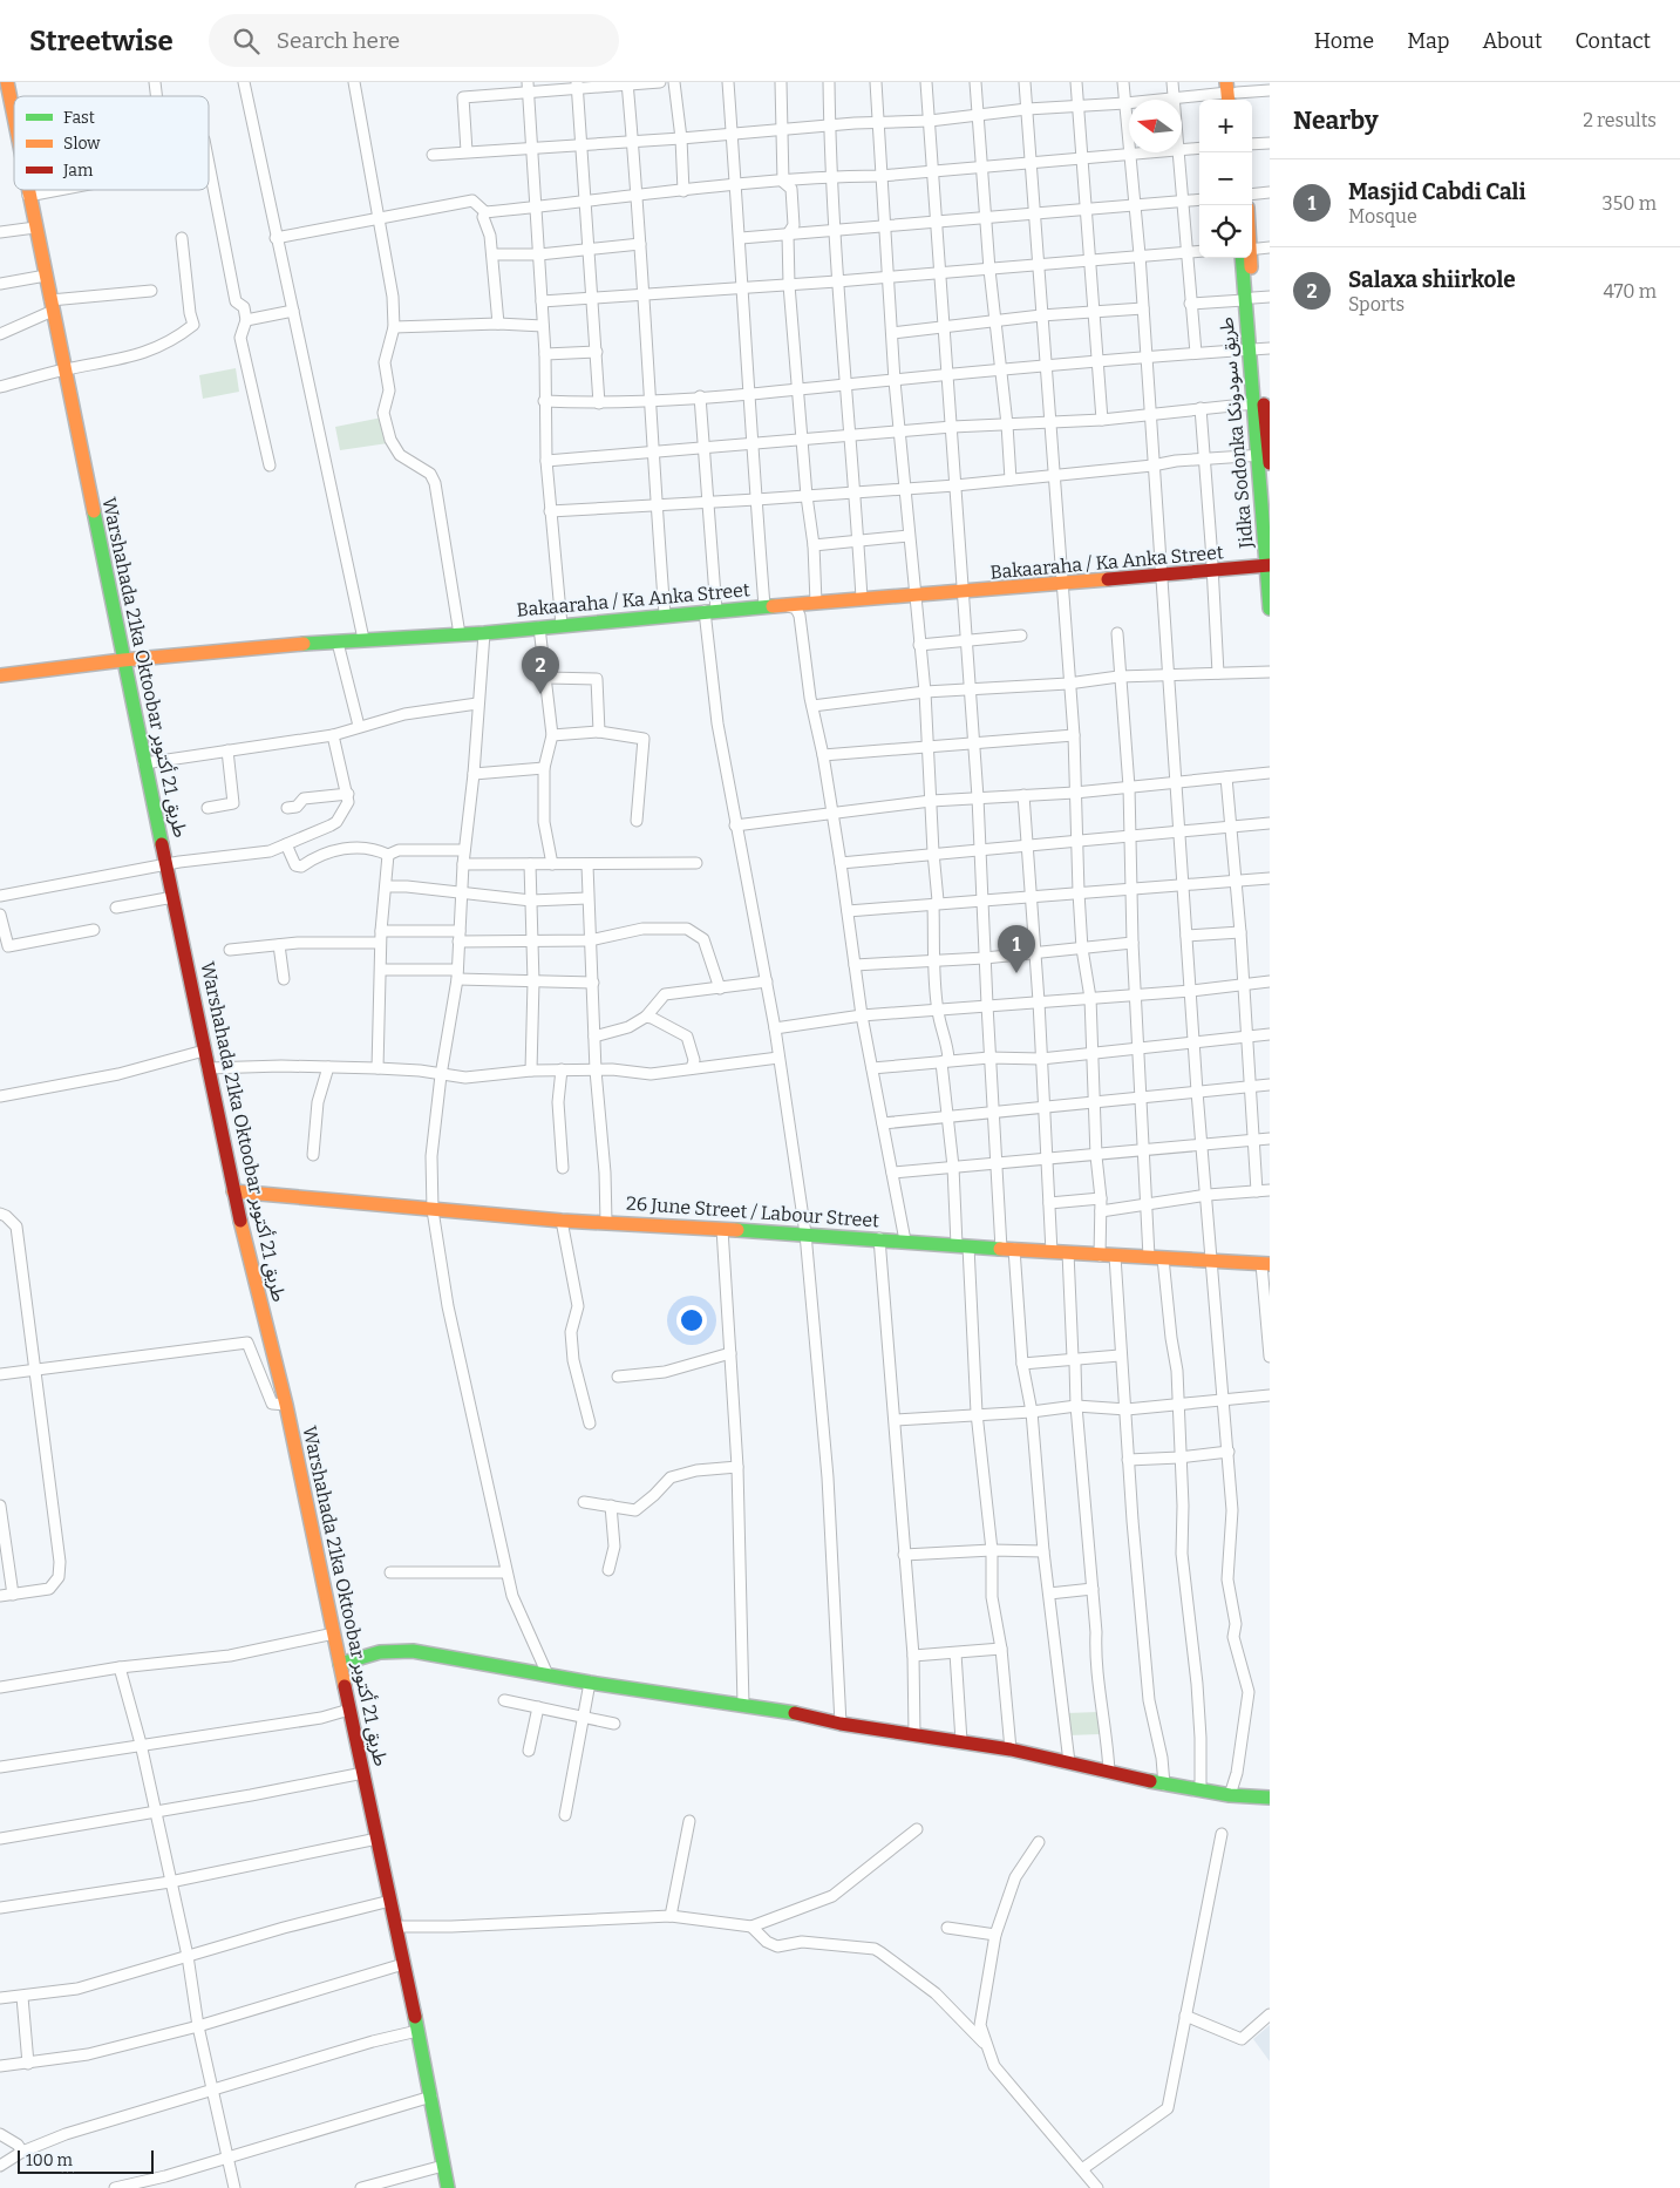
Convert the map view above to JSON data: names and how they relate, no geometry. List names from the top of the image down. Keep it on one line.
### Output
{"streets":{"street":["Jidka Sodonka طريق سودونكا","Bakaaraha / Ka Anka Street","Warshahada 21ka Oktoobar طريق 21 أكتوبر","26 June Street / Labour Street"]},"crossings":[["Jidka Sodonka طريق سودونكا","Bakaaraha / Ka Anka Street"],["Bakaaraha / Ka Anka Street","Warshahada 21ka Oktoobar طريق 21 أكتوبر"],["Warshahada 21ka Oktoobar طريق 21 أكتوبر","26 June Street / Labour Street"]],"legend":["Fast","Slow","Jam"],"scale_bar":"100 m","north":"left","page":{"header":"Streetwise","search":"Search here","nav":["Home","Map","About","Contact"],"heading":["Nearby","2 results"],"map_buttons":["+","−"],"list":[{"mark":"1","name":"Masjid Cabdi Cali","note":"Mosque","value":"350 m"},{"mark":"2","name":"Salaxa shiirkole","note":"Sports","value":"470 m"}],"pins":["2","1"],"scale":"100 m"}}
